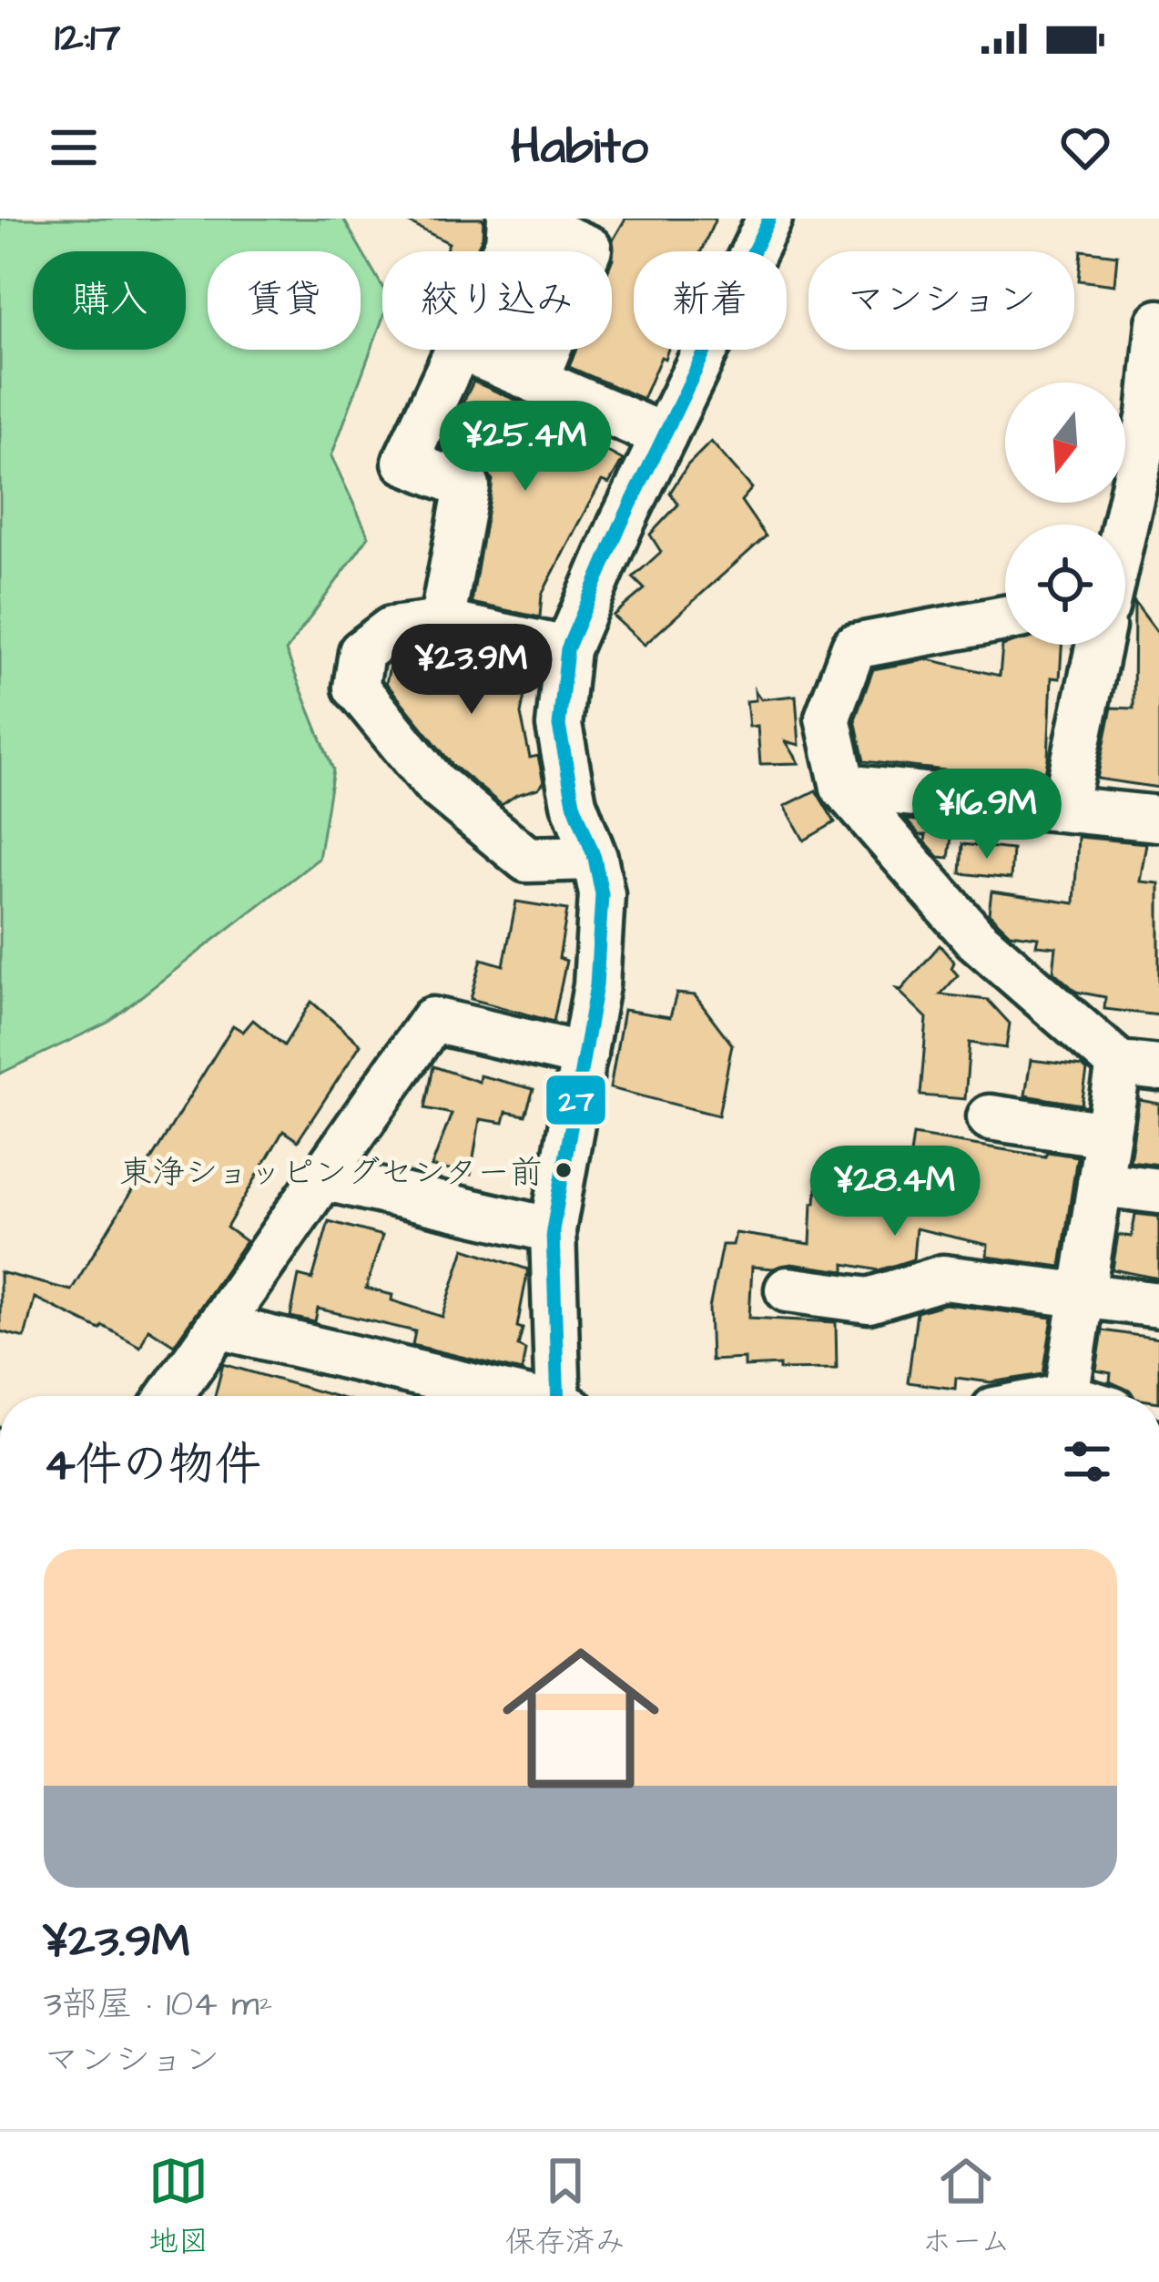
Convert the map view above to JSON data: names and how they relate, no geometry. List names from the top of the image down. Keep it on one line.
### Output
{"places":["東浄ショッピングセンター前"],"lines":["transit line 27"],"north":"bottom","page":{"status":"12:17","header":"Habito","chip":["購入","賃貸","絞り込み","新着","マンション"],"price":["¥25.4M","¥23.9M","¥16.9M","¥28.4M"],"heading":"4件の物件","list":[{"name":"¥23.9M","note":"3部屋 · 104 m² · マンション"}],"tabs":["地図","保存済み","ホーム"]}}
